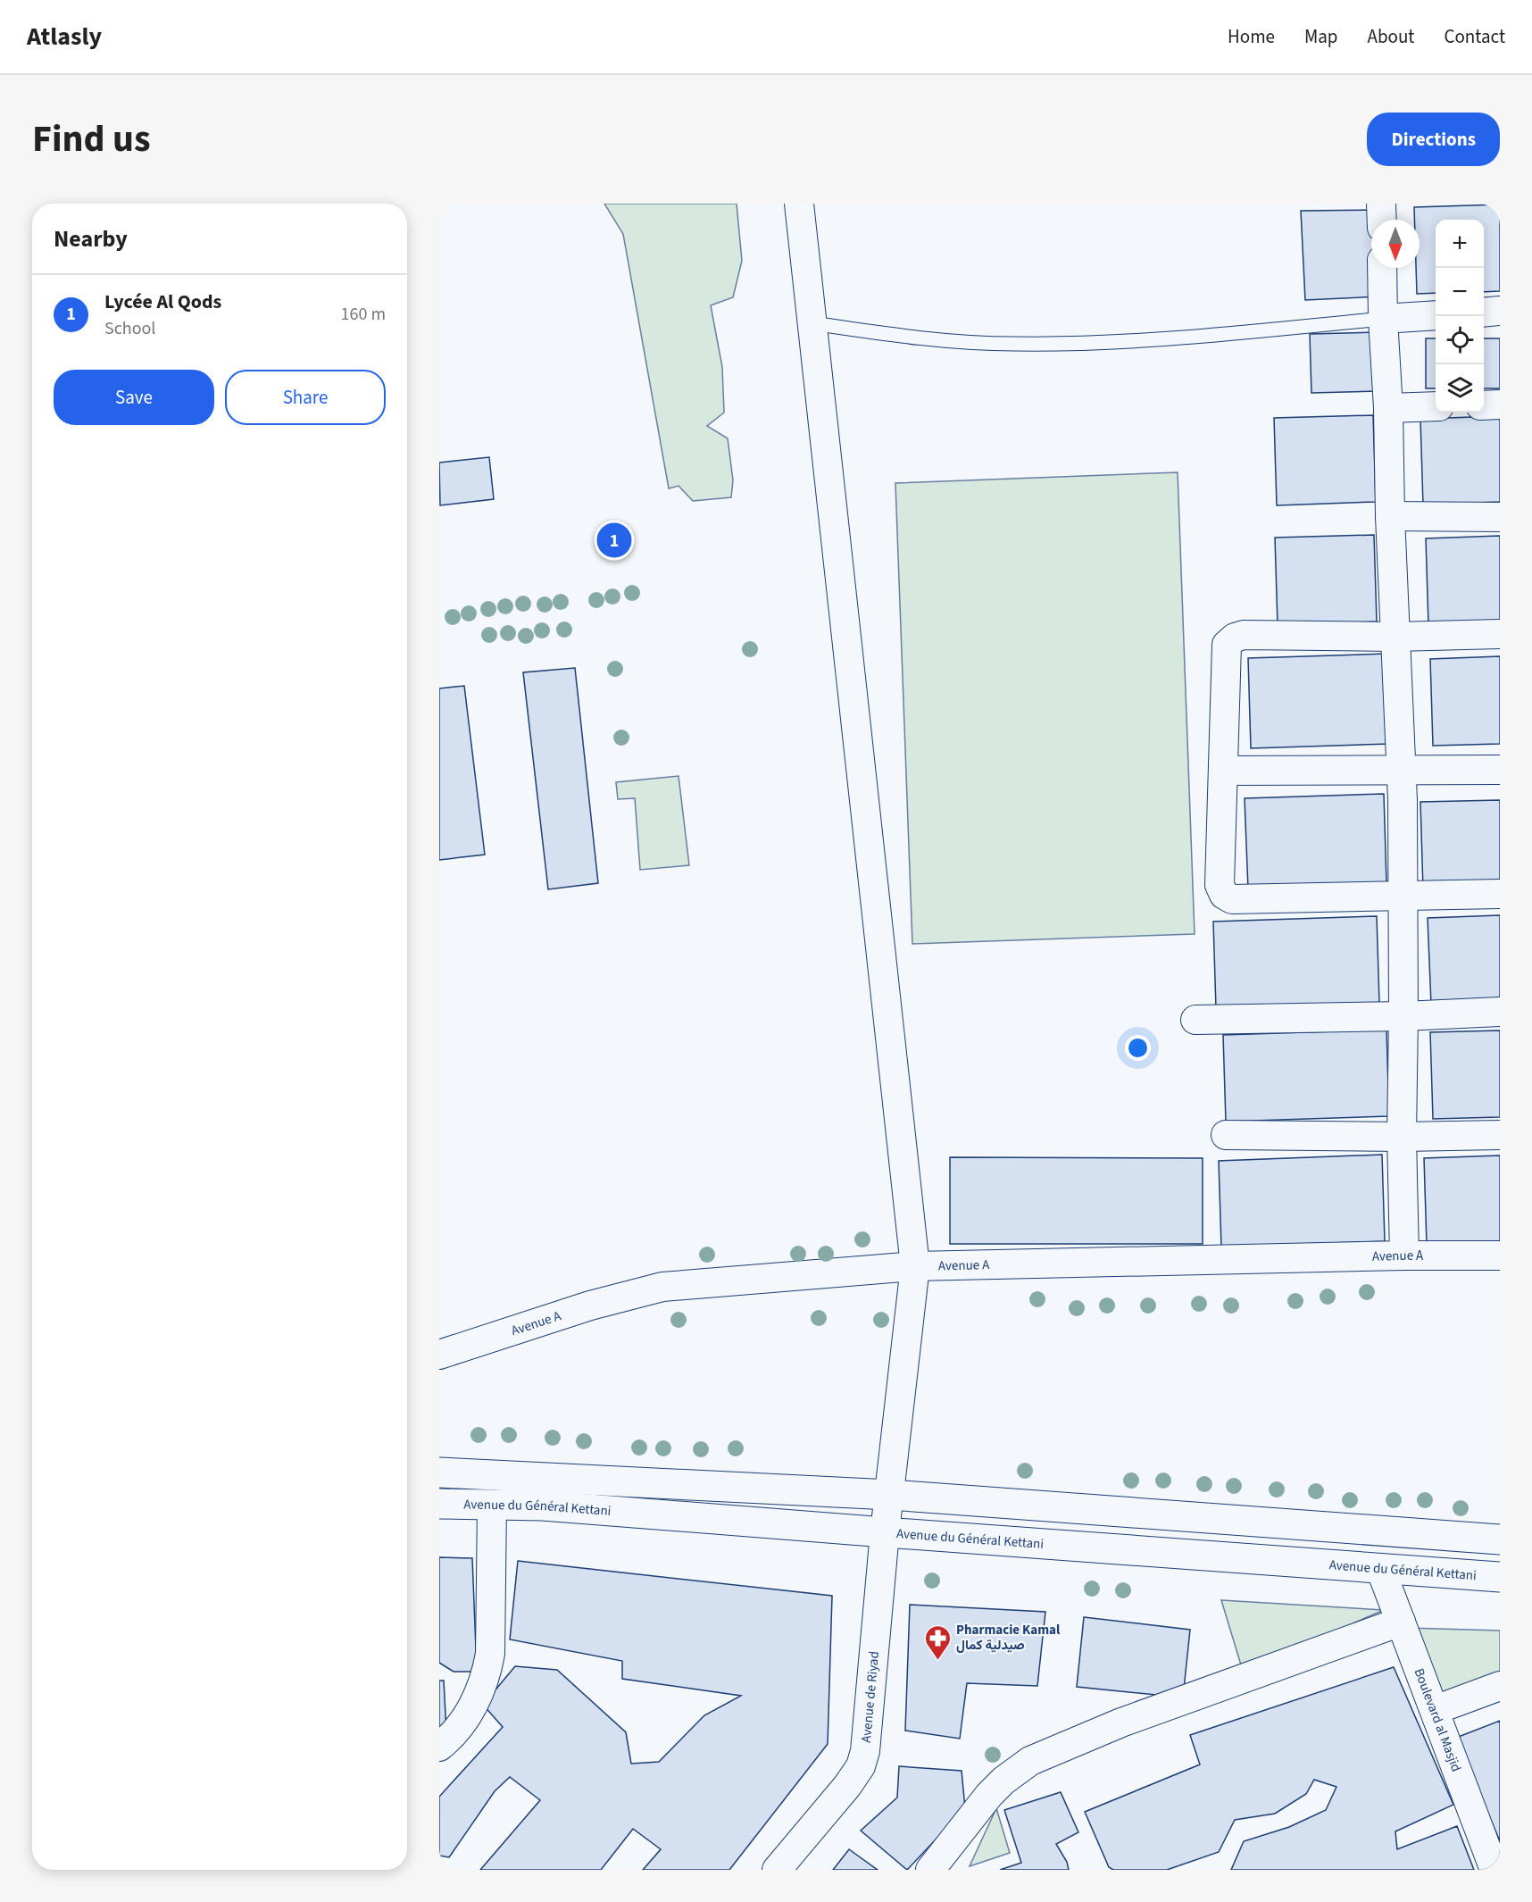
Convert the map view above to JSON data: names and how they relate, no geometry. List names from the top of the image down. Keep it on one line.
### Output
{"streets":{"street":["Avenue A","Avenue du Général Kettani","Avenue de Riyad","Boulevard al Masjid"]},"crossings":[["Avenue A","Avenue de Riyad"],["Avenue du Général Kettani","Avenue de Riyad"],["Avenue du Général Kettani","Boulevard al Masjid"]],"places":{"pharmacy":["Pharmacie Kamal صيدلية كمال"]},"north":"bottom","page":{"header":"Atlasly","nav":["Home","Map","About","Contact"],"title":"Find us","buttons":["Directions",["Save","Share"]],"heading":"Nearby","map_buttons":["+","−"],"list":[{"mark":"1","name":"Lycée Al Qods","note":"School","value":"160 m"}],"pins":"1"}}
